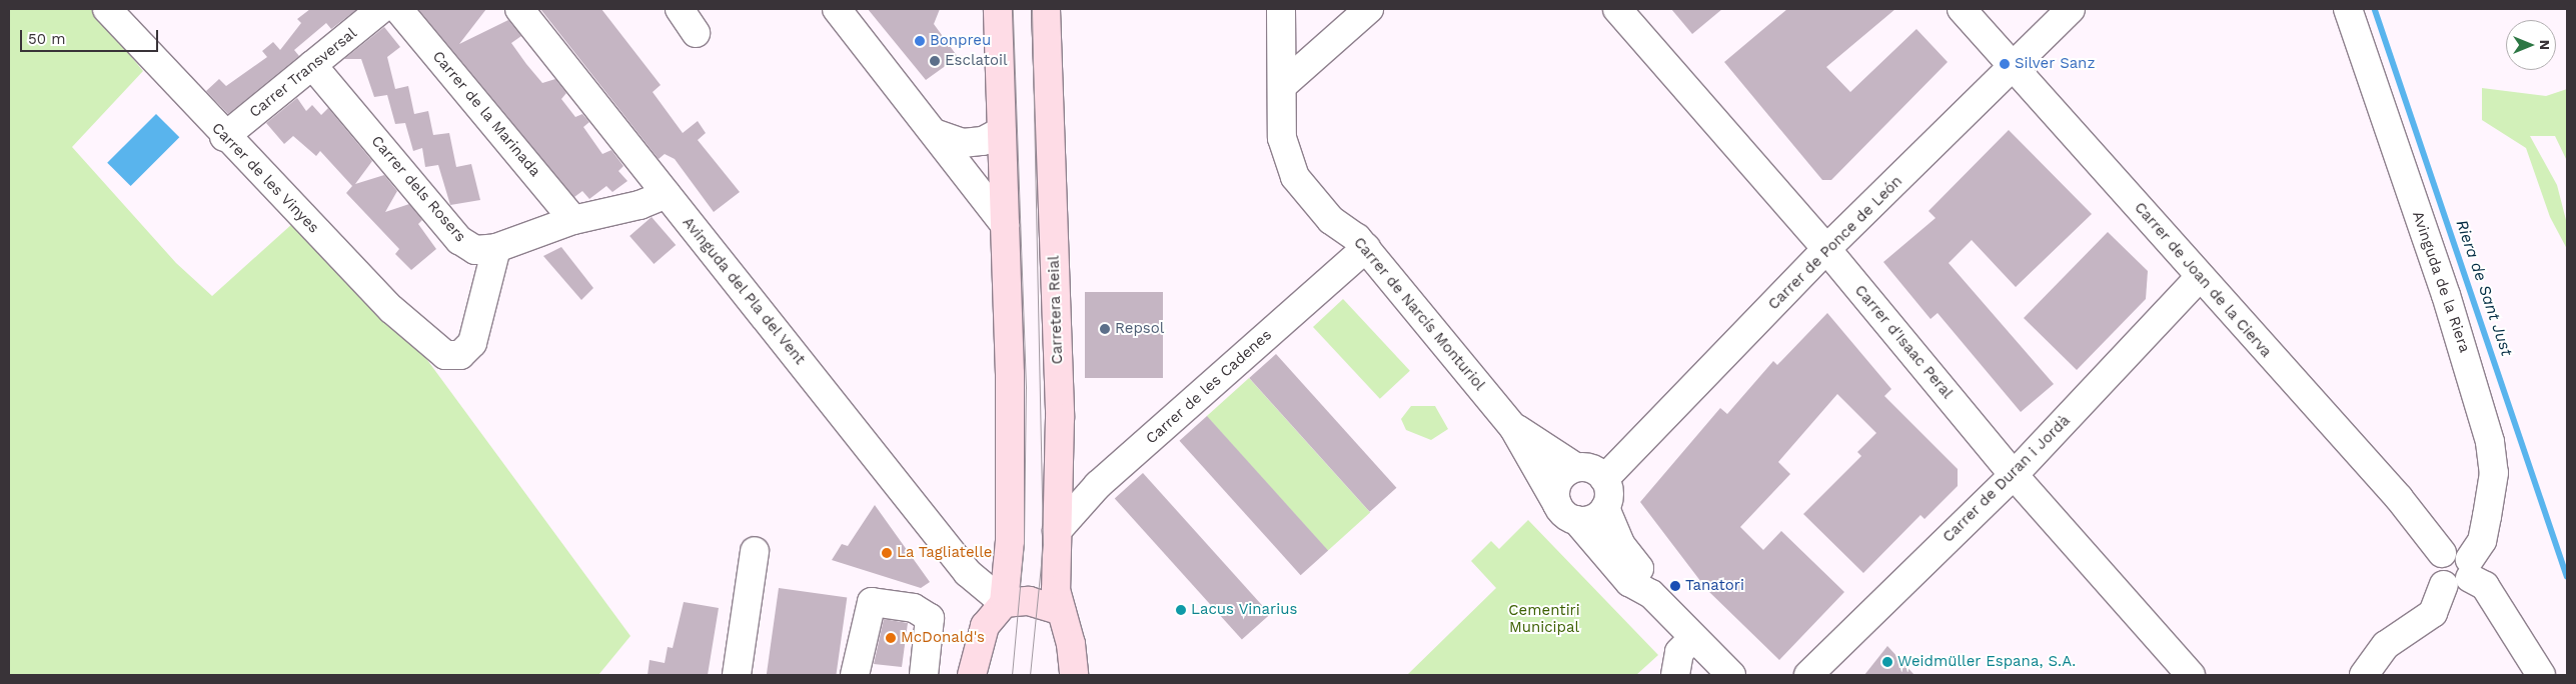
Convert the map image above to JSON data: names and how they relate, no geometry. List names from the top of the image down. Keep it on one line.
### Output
{"streets":{"main road":["Carretera Reial"],"street":["Carrer Transversal","Carrer de la Marinada","Carrer de les Vinyes","Carrer dels Rosers","Carrer de Ponce de León","Carrer de Joan de la Cierva","Avinguda de la Riera","Avinguda del Pla del Vent","Carrer de Narcís Monturiol","Carrer d'Isaac Peral","Carrer de les Cadenes","Carrer de Duran i Jordà"]},"crossings":[["Carrer Transversal","Carrer de les Vinyes"],["Carrer Transversal","Carrer dels Rosers"],["Carrer de la Marinada","Carrer dels Rosers"],["Carrer de les Vinyes","Carrer dels Rosers"],["Carrer dels Rosers","Avinguda del Pla del Vent"],["Carrer de Ponce de León","Carrer de Joan de la Cierva"],["Carrer de Ponce de León","Carrer de Narcís Monturiol"],["Carrer de Ponce de León","Carrer d'Isaac Peral"],["Carrer de Joan de la Cierva","Avinguda de la Riera"],["Carrer de Joan de la Cierva","Carrer de Duran i Jordà"],["Carretera Reial","Carrer de les Cadenes"],["Carrer de Narcís Monturiol","Carrer de les Cadenes"],["Carrer d'Isaac Peral","Carrer de Duran i Jordà"]],"water":["Riera de Sant Just"],"parks":["Cementiri Municipal"],"places":["Bonpreu","Esclatoil","Silver Sanz","Repsol","La Tagliatelle","Tanatori","Lacus Vinarius","McDonald's","Weidmüller Espana, S.A."],"scale_bar":"50 m","north":"right"}
